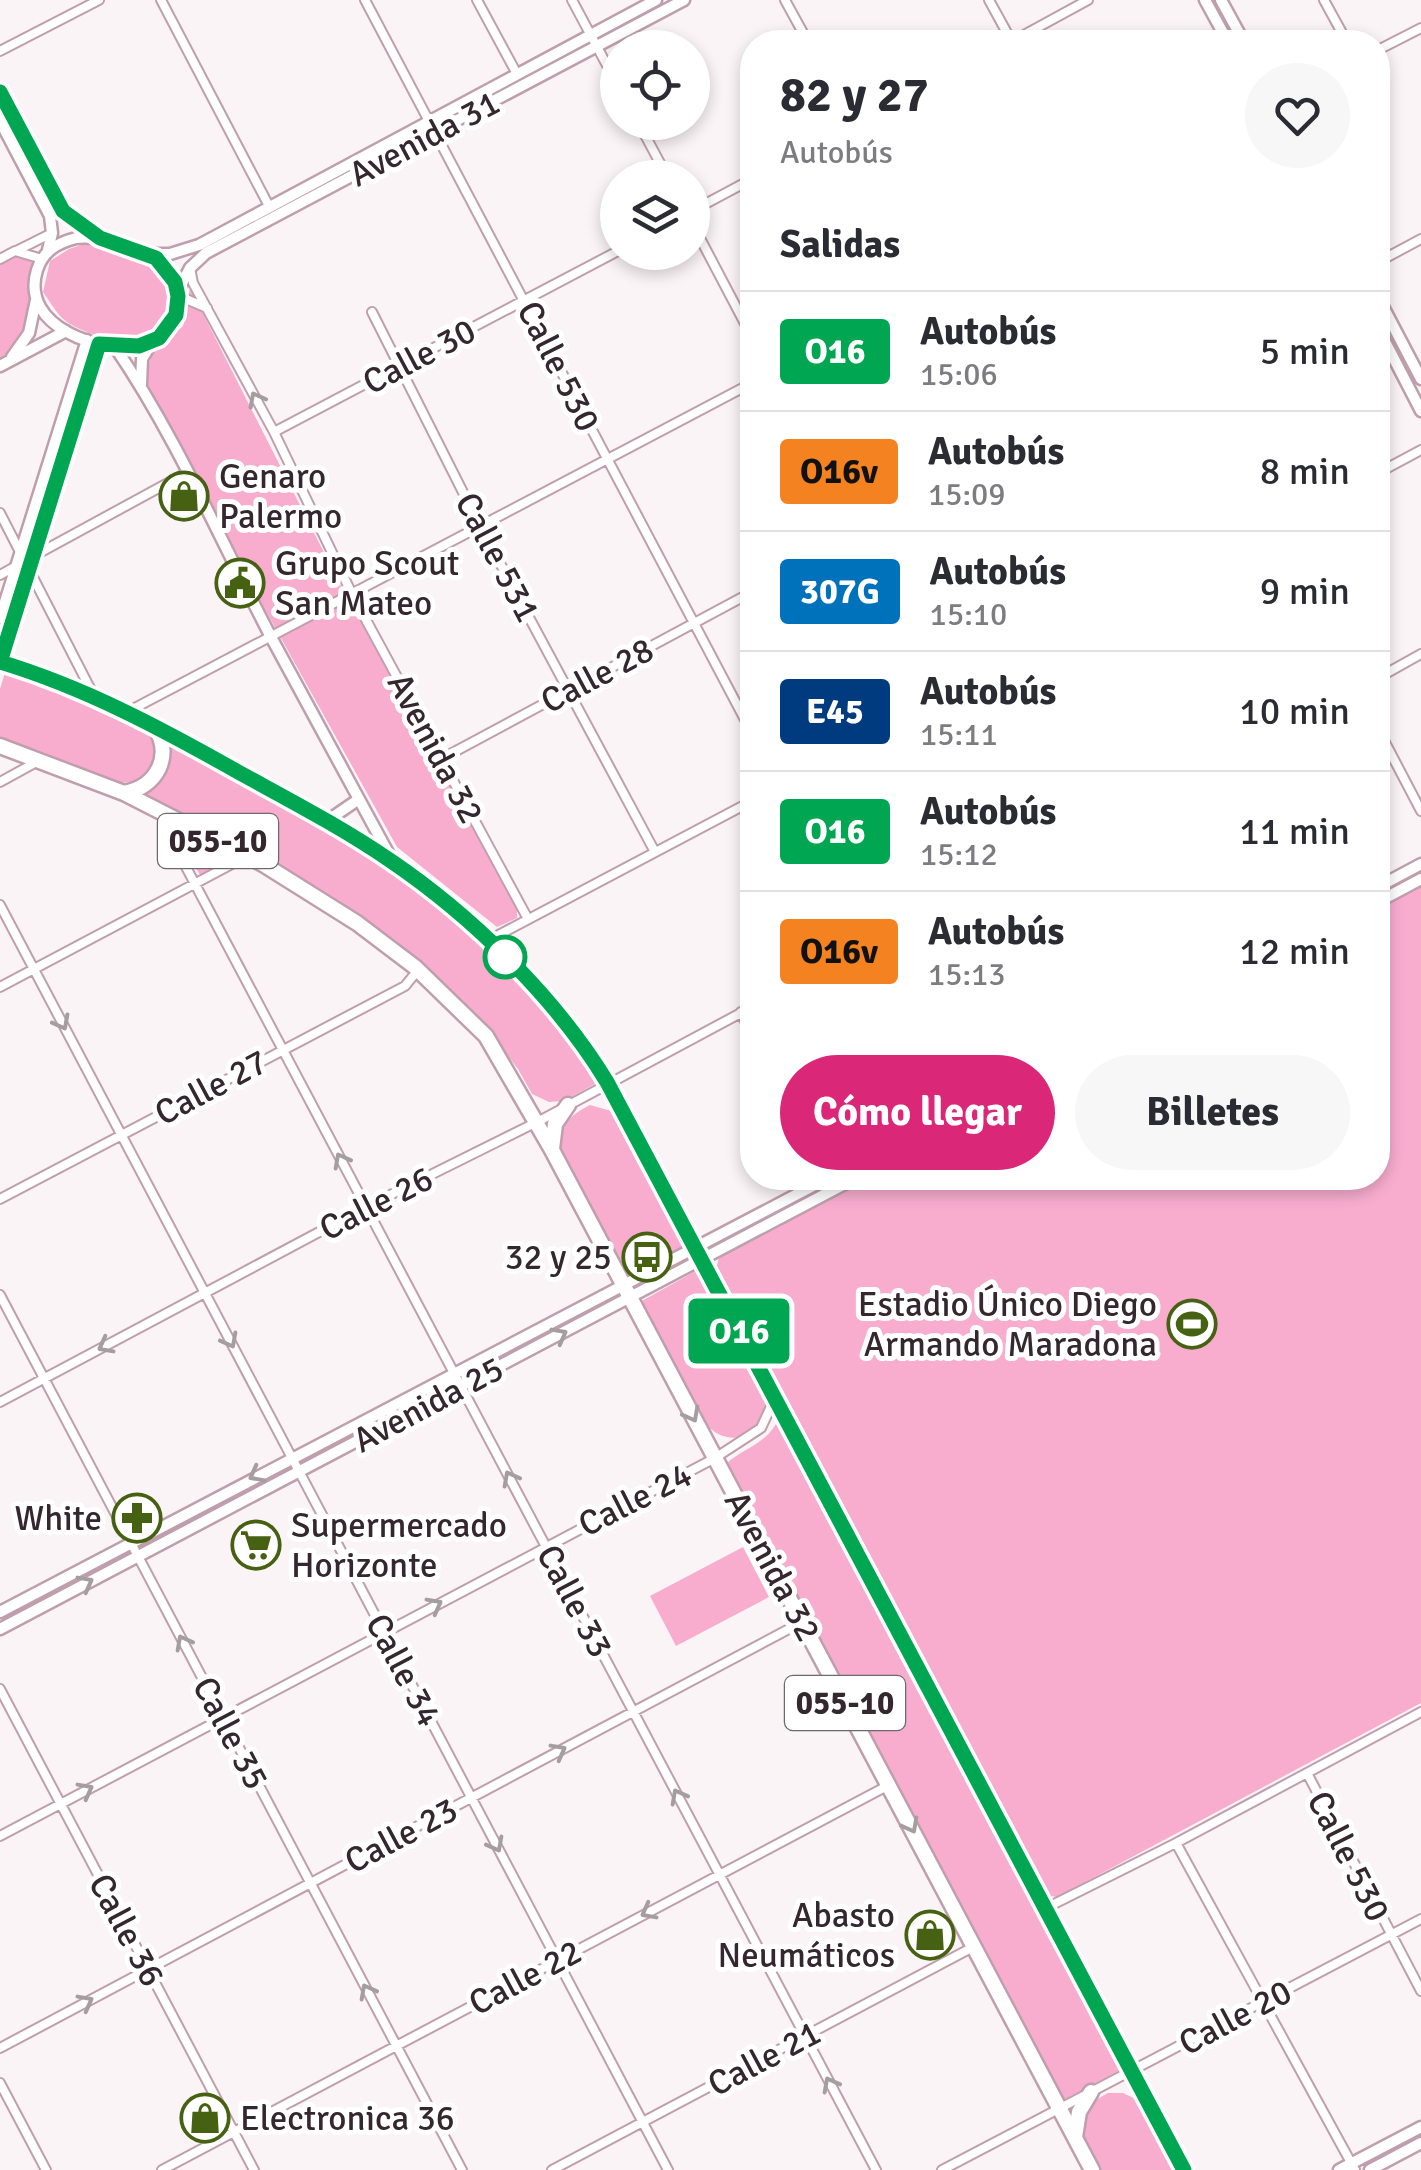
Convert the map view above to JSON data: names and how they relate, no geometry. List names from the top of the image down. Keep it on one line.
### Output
{"streets":{"highway":["Avenida 32","055-10"],"main road":["Avenida 31","Avenida 25"],"street":["Calle 30","Calle 530","Calle 531","Calle 28","Calle 27","Calle 26","Calle 24","Calle 33","Calle 34","Calle 35","Calle 23","Calle 36","Calle 22","Calle 20","Calle 21"]},"crossings":[["Avenida 31","Calle 530"],["Avenida 31","Avenida 32"],["Calle 30","Calle 530"],["Calle 30","Calle 531"],["Calle 30","Avenida 32"],["Calle 530","Calle 28"],["Calle 530","Calle 20"],["Calle 531","Calle 28"],["Calle 28","Avenida 32"],["Avenida 32","055-10"],["Avenida 32","Calle 26"],["Avenida 32","Avenida 25"],["Avenida 32","Calle 24"],["Avenida 32","Calle 23"],["Avenida 32","Calle 22"],["Avenida 32","Calle 20"],["Avenida 32","Calle 21"],["055-10","Calle 27"],["055-10","Calle 26"],["055-10","Avenida 25"],["055-10","Calle 24"],["055-10","Calle 33"],["055-10","Calle 20"],["Calle 27","Calle 33"],["Calle 27","Calle 34"],["Calle 26","Calle 33"],["Calle 26","Calle 34"],["Calle 26","Calle 35"],["Avenida 25","Calle 33"],["Avenida 25","Calle 34"],["Avenida 25","Calle 35"],["Calle 24","Calle 33"],["Calle 24","Calle 34"],["Calle 24","Calle 35"],["Calle 24","Calle 36"],["Calle 33","Calle 23"],["Calle 33","Calle 22"],["Calle 33","Calle 21"],["Calle 34","Calle 23"],["Calle 34","Calle 22"],["Calle 34","Calle 21"],["Calle 35","Calle 23"],["Calle 35","Calle 22"],["Calle 23","Calle 36"],["Calle 36","Calle 22"]],"one_way":["Calle 24","Calle 33","Calle 34","Calle 35","Calle 23"],"places":{"shop":["Genaro Palermo","Abasto Neumáticos","Electronica 36"],"public building":["Grupo Scout San Mateo"],"bus stop":["32 y 25"],"sports":["Estadio Único Diego Armando Maradona"],"pharmacy":["White"],"supermarket":["Supermercado Horizonte"]},"lines":["bus line O16"],"page":{"on_map":"O16","heading":[["82 y 27","Autobús"],"Salidas"],"list":[{"mark":"O16","name":"Autobús","note":"15:06","value":"5 min"},{"mark":"O16v","name":"Autobús","note":"15:09","value":"8 min"},{"mark":"307G","name":"Autobús","note":"15:10","value":"9 min"},{"mark":"E45","name":"Autobús","note":"15:11","value":"10 min"},{"mark":"O16","name":"Autobús","note":"15:12","value":"11 min"},{"mark":"O16v","name":"Autobús","note":"15:13","value":"12 min"}],"buttons":["Cómo llegar","Billetes"]}}
